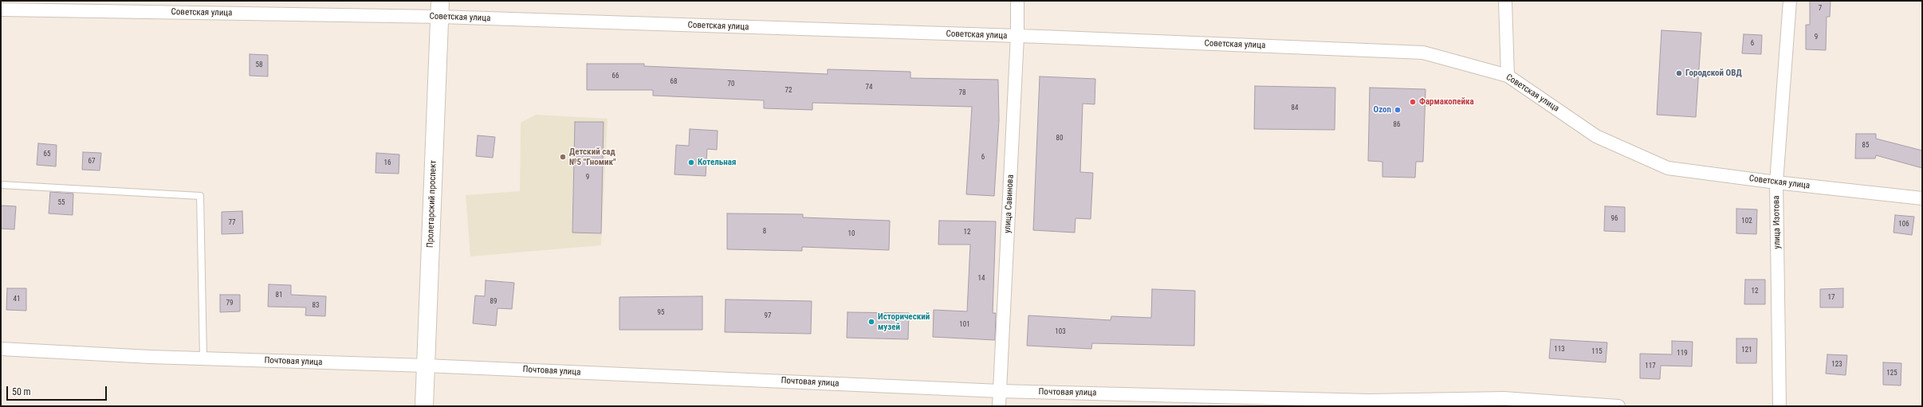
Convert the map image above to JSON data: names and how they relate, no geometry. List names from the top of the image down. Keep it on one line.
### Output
{"streets":{"street":["Советская улица","Пролетарский проспект","улица Савинова","улица Изотова","Почтовая улица"]},"crossings":[["Советская улица","Пролетарский проспект"],["Советская улица","улица Савинова"],["Советская улица","улица Изотова"],["Пролетарский проспект","Почтовая улица"],["улица Савинова","Почтовая улица"]],"places":["Городской ОВД","Фармакопейка","Ozon","Детский сад №5 \"Гномик\"","Котельная","Исторический музей"],"house_numbers":["7","9","6","58","66","68","70","74","72","78","84","86","80","85","65","6","67","16","9","55","96","102","77","106","8","12","10","14","12","81","17","41","89","79","83","95","97","101","103","113","121","115","119","123","117","125"],"scale_bar":"50 m"}
